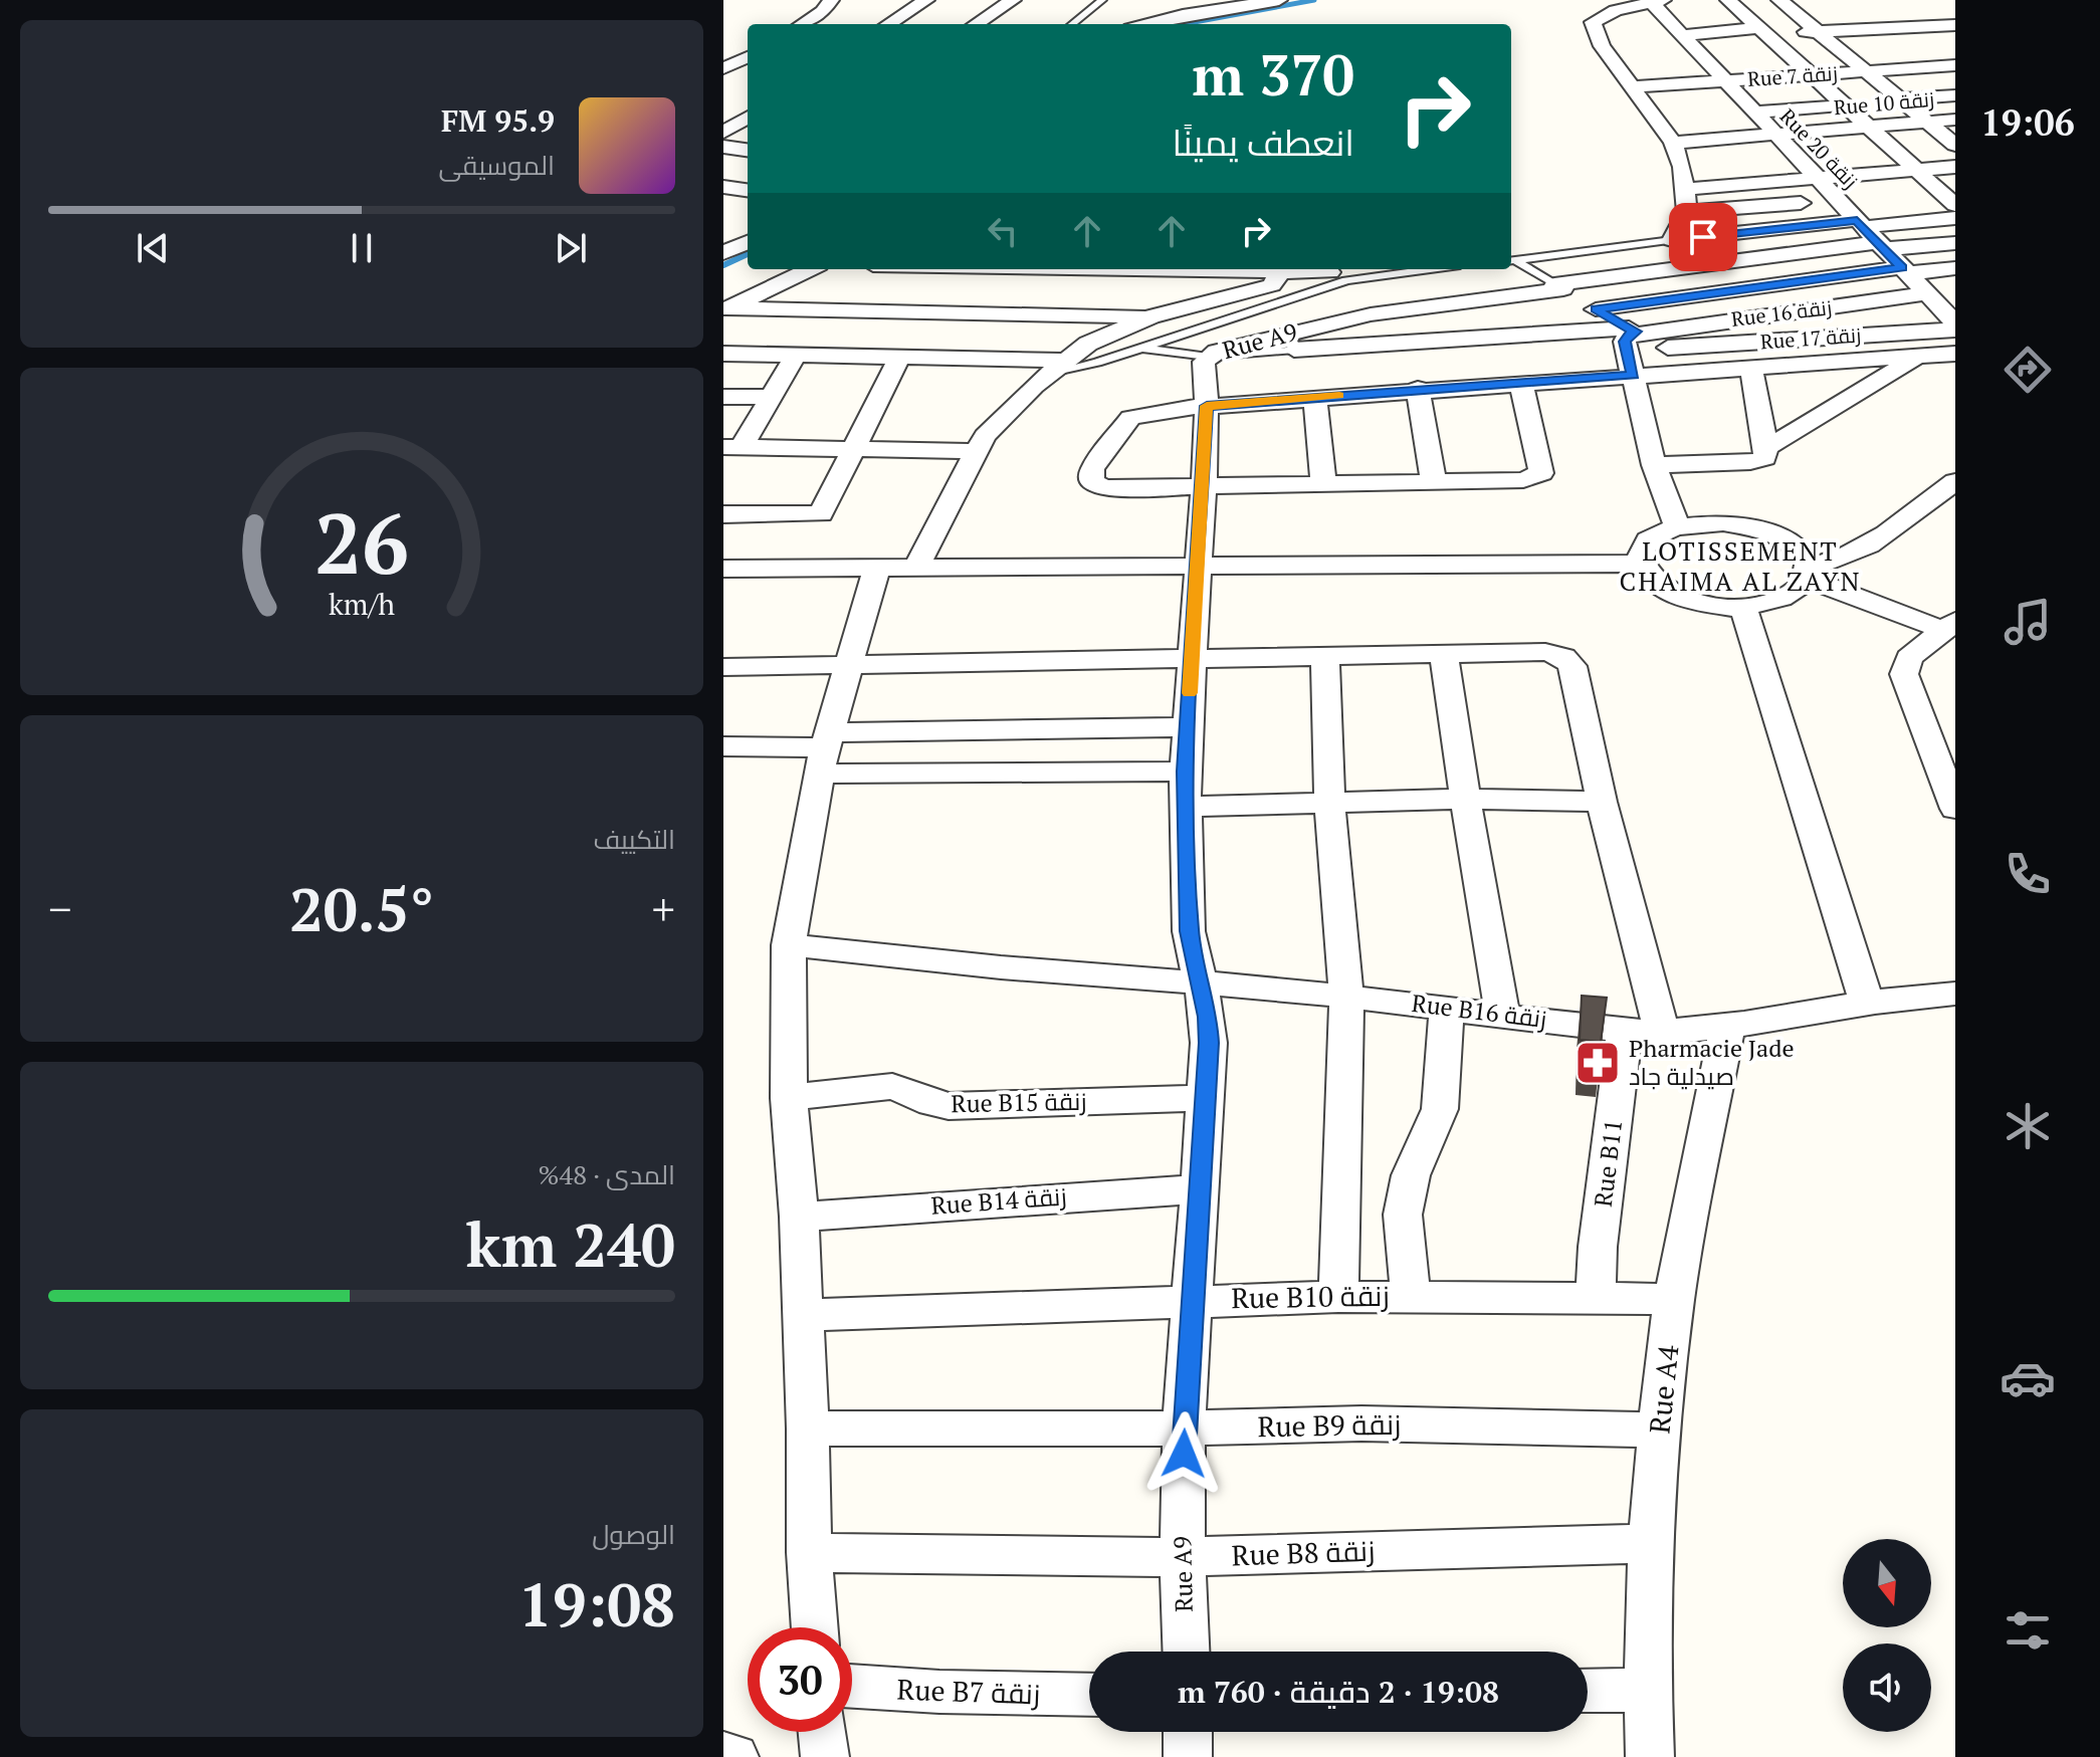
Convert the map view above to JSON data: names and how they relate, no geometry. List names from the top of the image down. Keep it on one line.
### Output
{"streets":{"street":["Rue 7 زنقة","Rue 10 زنقة","Rue 20 زنقة","Rue 16 زنقة","Rue 17 زنقة","Rue A9","Rue B16 زنقة","Rue B15 زنقة","Rue B11","Rue B14 زنقة","Rue B10 زنقة","Rue A4","Rue B9 زنقة","Rue B8 زنقة","Rue B7 زنقة"]},"crossings":[["Rue 7 زنقة","Rue 20 زنقة"],["Rue 10 زنقة","Rue 20 زنقة"],["Rue 20 زنقة","Rue 16 زنقة"],["Rue 20 زنقة","Rue 17 زنقة"],["Rue 20 زنقة","Rue A9"],["Rue 16 زنقة","Rue A9"],["Rue A9","Rue B16 زنقة"],["Rue A9","Rue B15 زنقة"],["Rue A9","Rue B14 زنقة"],["Rue A9","Rue B10 زنقة"],["Rue A9","Rue B9 زنقة"],["Rue A9","Rue B8 زنقة"],["Rue B16 زنقة","Rue B11"],["Rue B16 زنقة","Rue A4"],["Rue B11","Rue B10 زنقة"],["Rue B10 زنقة","Rue A4"],["Rue A4","Rue B9 زنقة"],["Rue A4","Rue B8 زنقة"]],"districts":["LOTISSEMENT CHAIMA AL ZAYN"],"places":{"pharmacy":["Pharmacie Jade صيدلية جاد"]},"north":"bottom","page":{"tabs":"19:06","turn":["370 m","انعطف يمينًا"],"song":["95.9 FM","الموسيقى"],"tile":["التكييف",["المدى · 48%","240 km"],["الوصول","19:08"]],"heat":["−","20.5°","+"],"limit":"30","trip":"19:08 · 2 دقيقة · 760 m","gauge":["26","km/h"]}}
